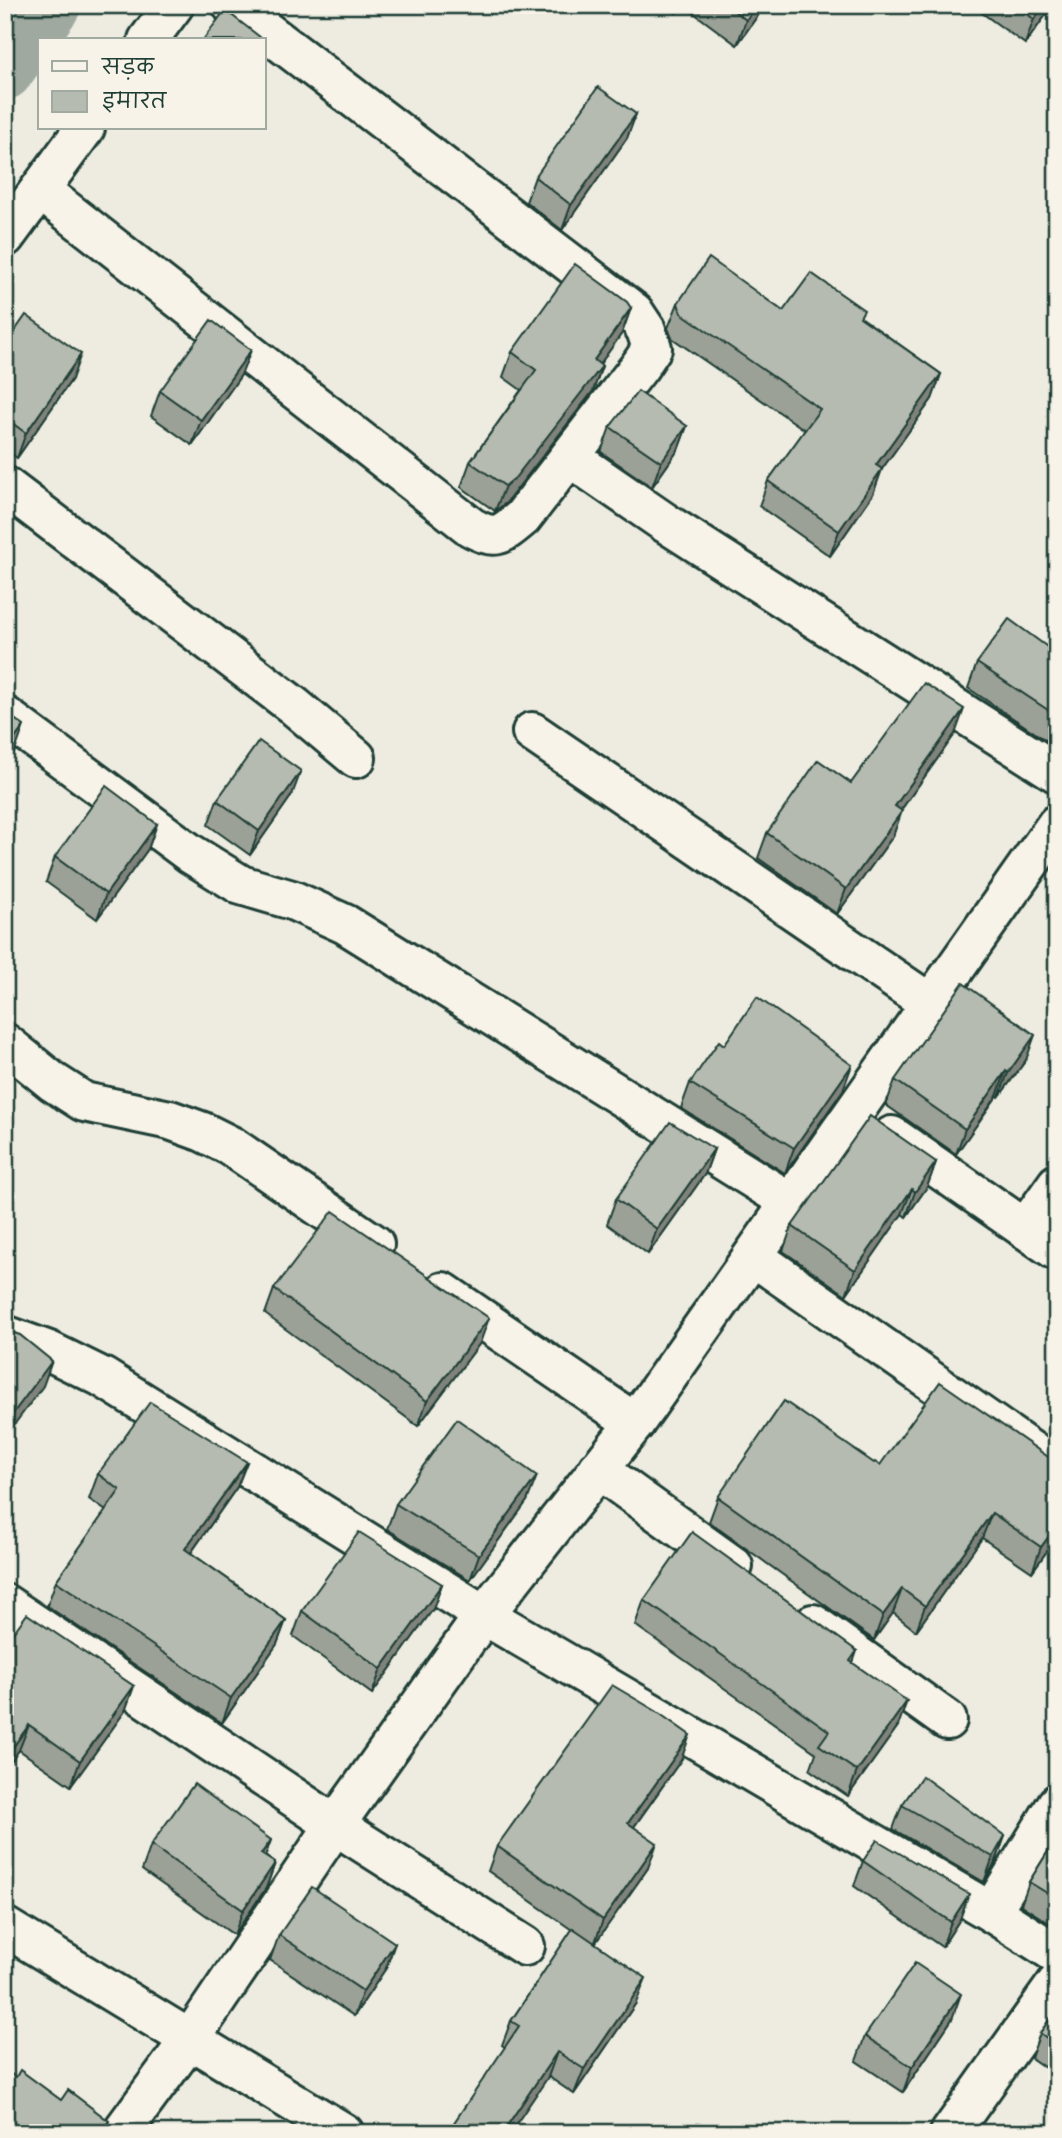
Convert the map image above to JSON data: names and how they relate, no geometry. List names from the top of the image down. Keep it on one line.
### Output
{"legend":["सड़क","इमारत"]}
